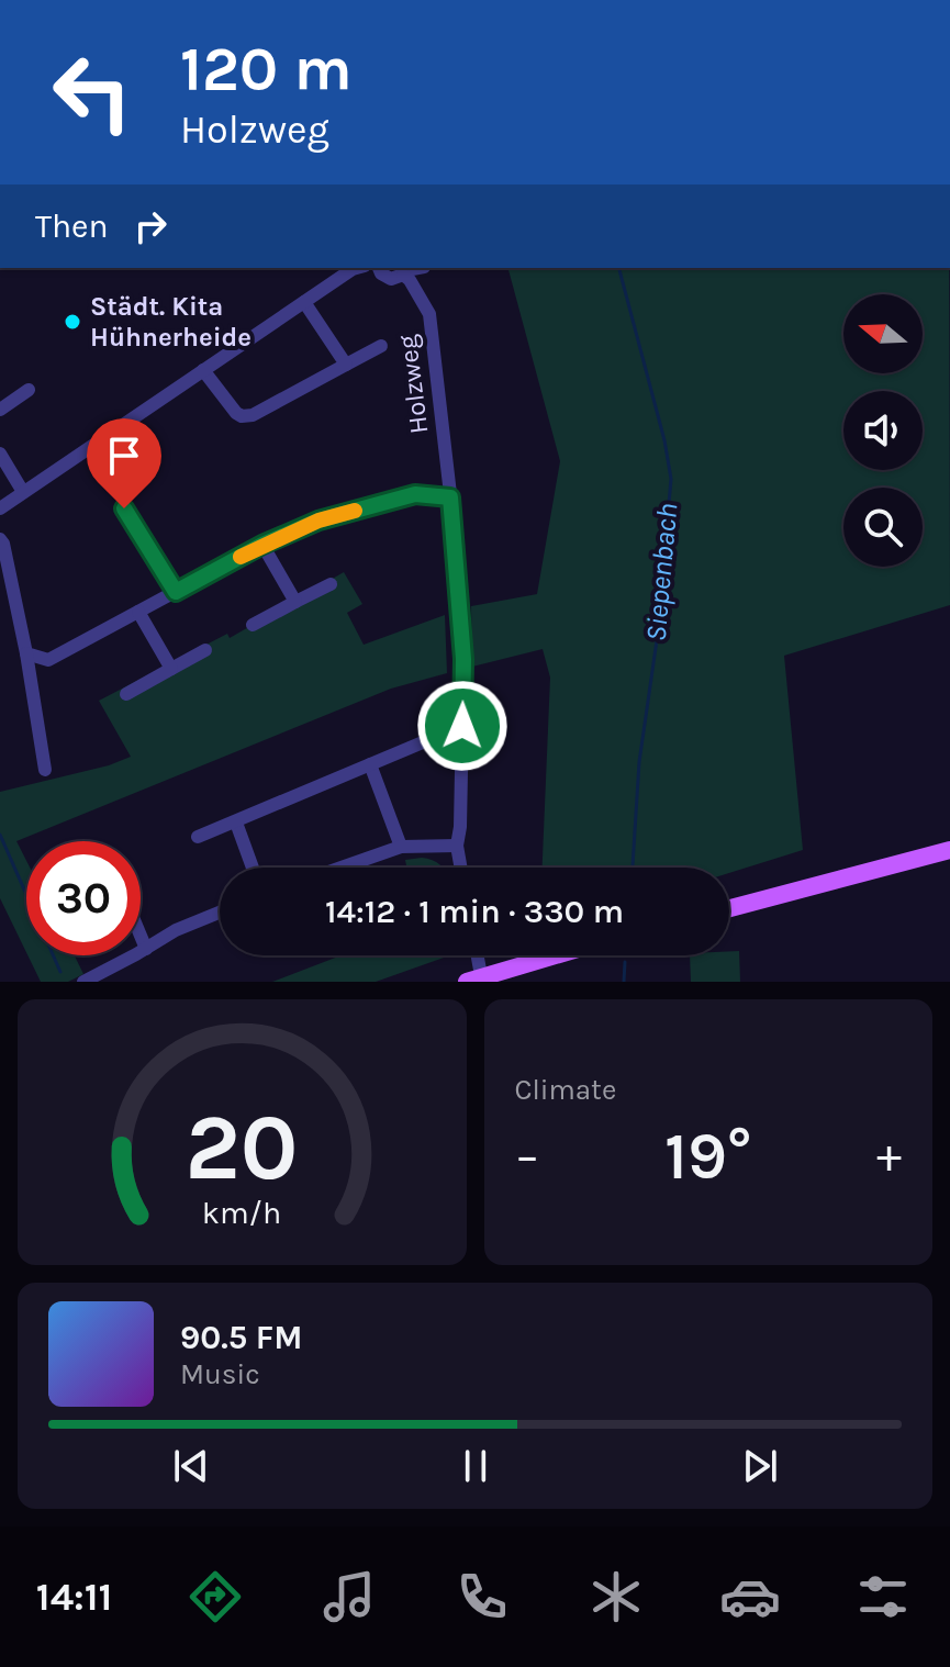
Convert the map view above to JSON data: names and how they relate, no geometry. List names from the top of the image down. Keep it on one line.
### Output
{"streets":{"street":["Holzweg"]},"water":["Siepenbach"],"places":["Städt. Kita Hühnerheide"],"north":"left","page":{"turn":["120 m","Holzweg"],"then":"Then","limit":"30","trip":"14:12 · 1 min · 330 m","tile":"Climate","heat":["−","19°","+"],"song":["90.5 FM","Music"],"tabs":"14:11","gauge":["20","km/h"]}}
